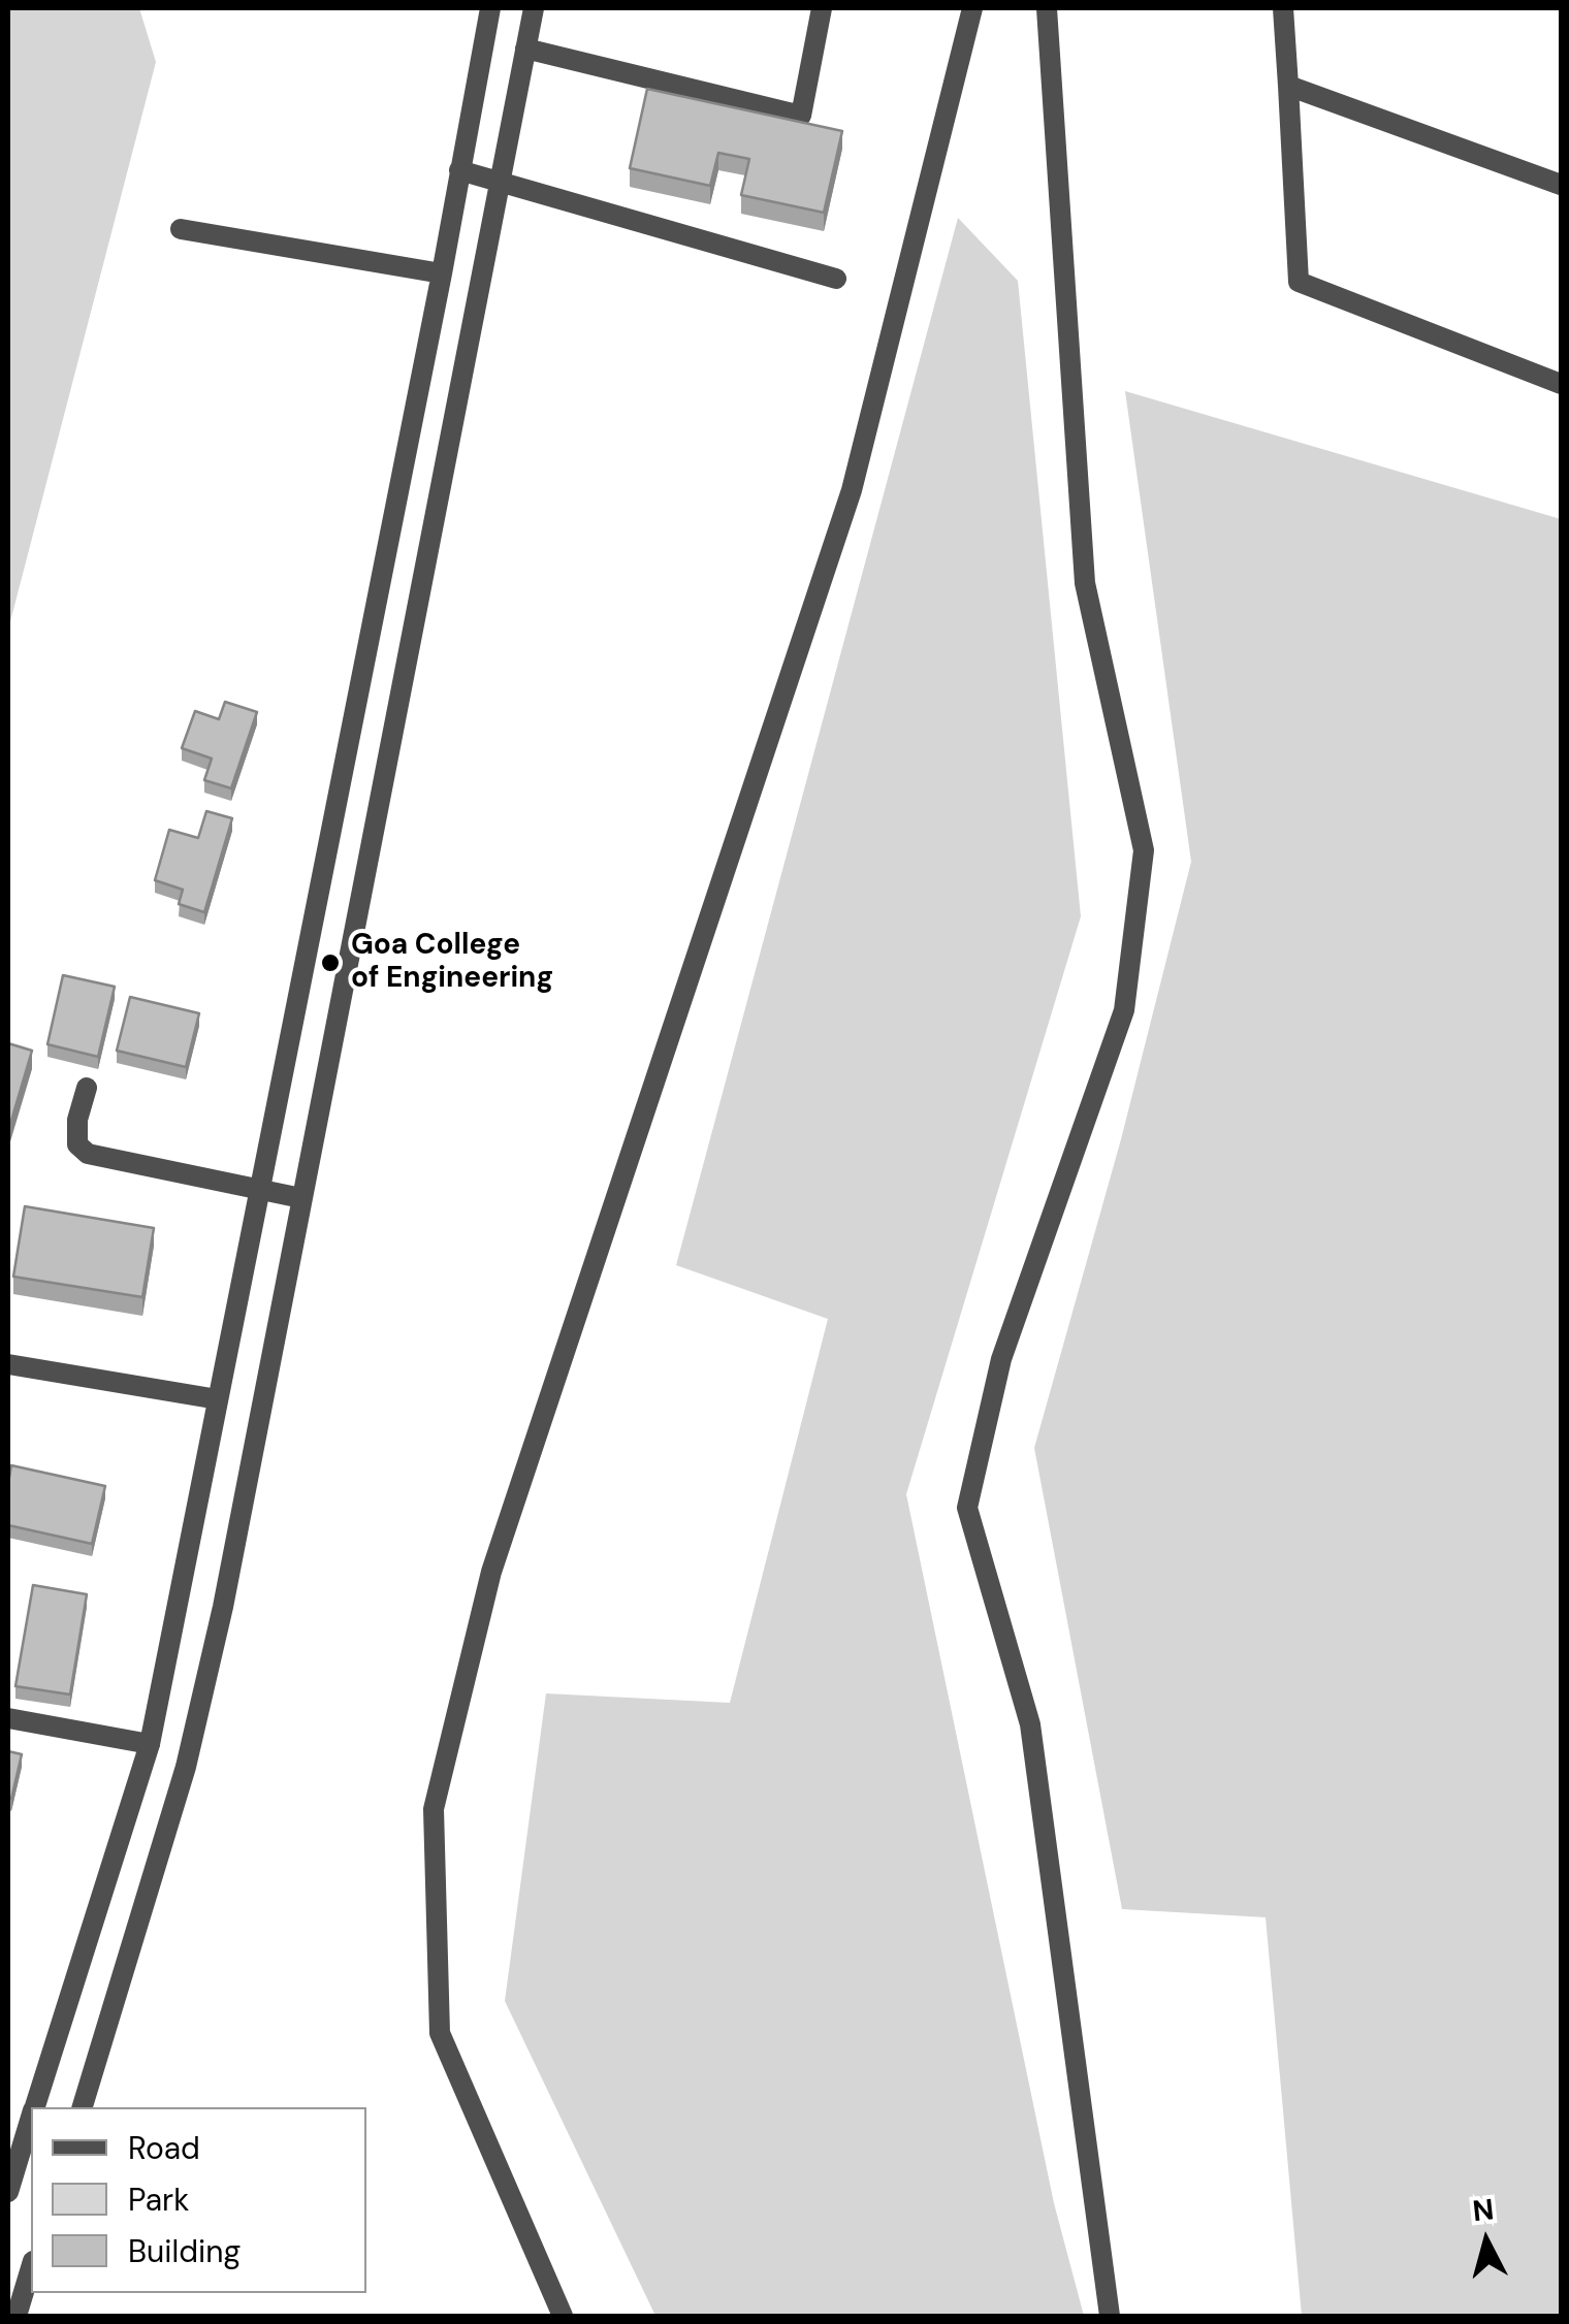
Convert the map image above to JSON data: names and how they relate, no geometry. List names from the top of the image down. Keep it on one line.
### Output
{"places":["Goa College of Engineering"],"legend":["Road","Park","Building"],"north":"top"}
